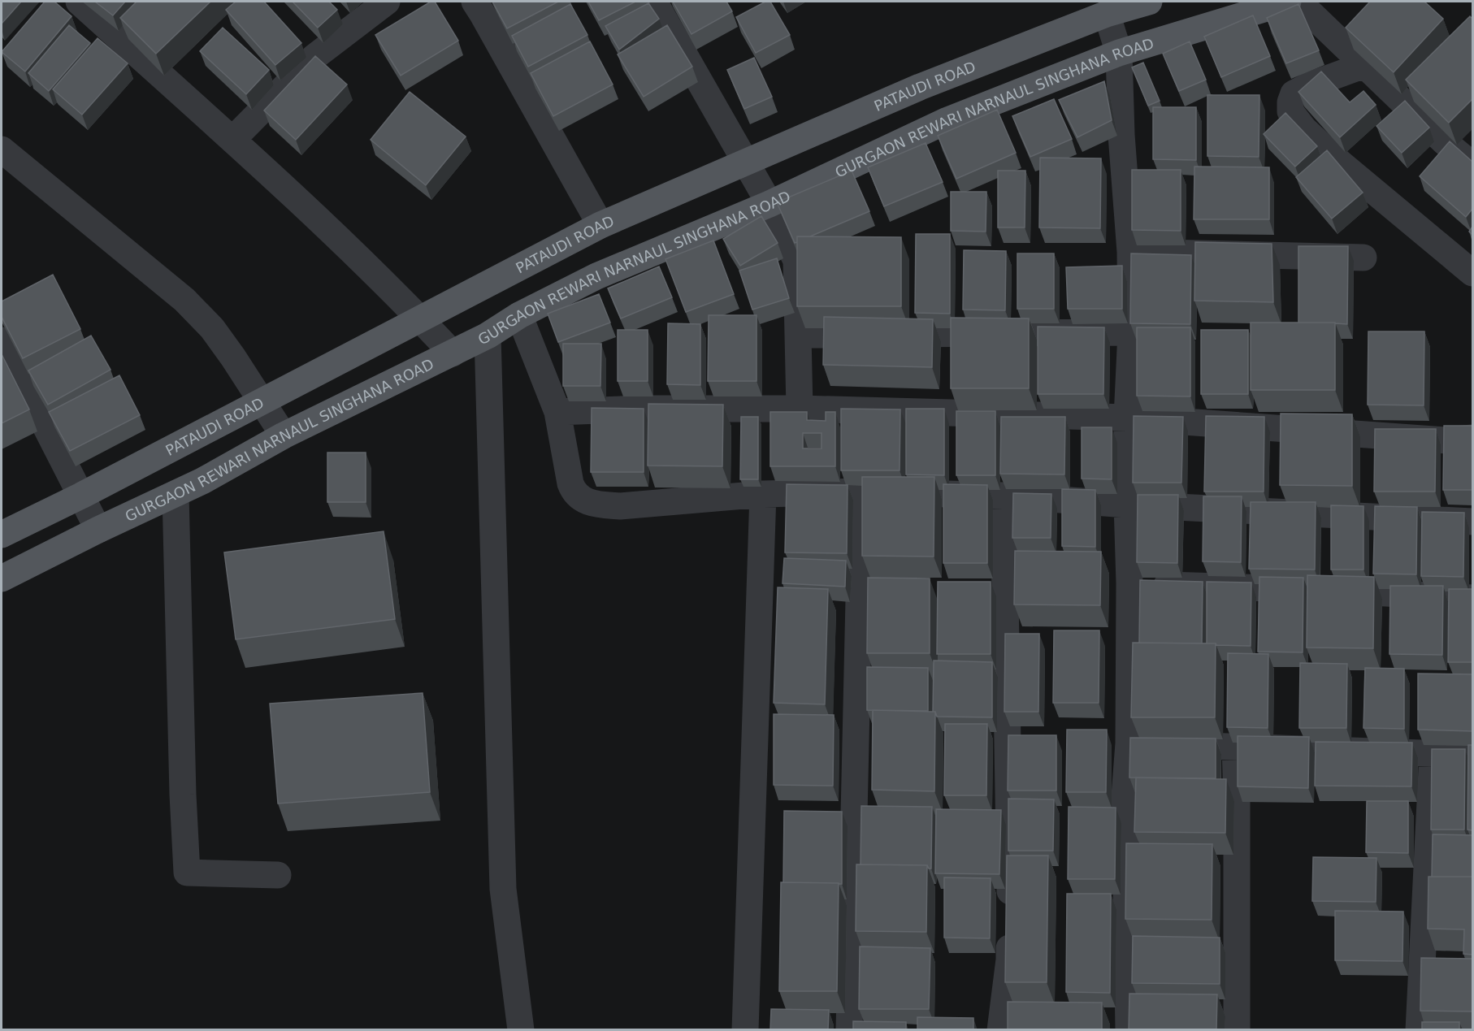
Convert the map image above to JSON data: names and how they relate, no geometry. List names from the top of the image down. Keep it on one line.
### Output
{"streets":{"main road":["PATAUDI ROAD","GURGAON REWARI NARNAUL SINGHANA ROAD"]}}
